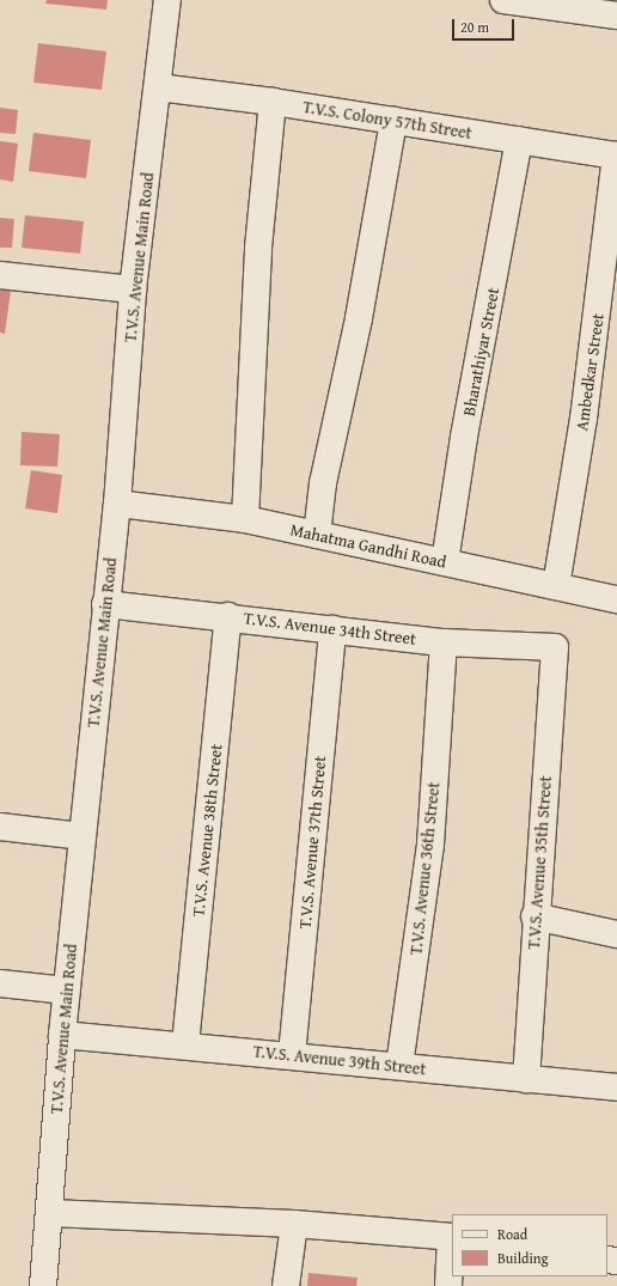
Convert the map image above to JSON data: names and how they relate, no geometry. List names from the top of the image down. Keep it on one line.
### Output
{"streets":{"street":["T.V.S. Colony 57th Street","T.V.S. Avenue Main Road","Bharathiyar Street","Ambedkar Street","Mahatma Gandhi Road","T.V.S. Avenue 34th Street","T.V.S. Avenue 38th Street","T.V.S. Avenue 37th Street","T.V.S. Avenue 35th Street","T.V.S. Avenue 36th Street","T.V.S. Avenue 39th Street"]},"crossings":[["T.V.S. Colony 57th Street","T.V.S. Avenue Main Road"],["T.V.S. Colony 57th Street","Bharathiyar Street"],["T.V.S. Colony 57th Street","Ambedkar Street"],["T.V.S. Avenue Main Road","Mahatma Gandhi Road"],["T.V.S. Avenue Main Road","T.V.S. Avenue 34th Street"],["T.V.S. Avenue Main Road","T.V.S. Avenue 39th Street"],["Bharathiyar Street","Mahatma Gandhi Road"],["Ambedkar Street","Mahatma Gandhi Road"],["T.V.S. Avenue 34th Street","T.V.S. Avenue 38th Street"],["T.V.S. Avenue 34th Street","T.V.S. Avenue 37th Street"],["T.V.S. Avenue 34th Street","T.V.S. Avenue 35th Street"],["T.V.S. Avenue 34th Street","T.V.S. Avenue 36th Street"],["T.V.S. Avenue 38th Street","T.V.S. Avenue 39th Street"],["T.V.S. Avenue 37th Street","T.V.S. Avenue 39th Street"],["T.V.S. Avenue 35th Street","T.V.S. Avenue 39th Street"],["T.V.S. Avenue 36th Street","T.V.S. Avenue 39th Street"]],"legend":["Road","Building"],"scale_bar":"20 m"}
